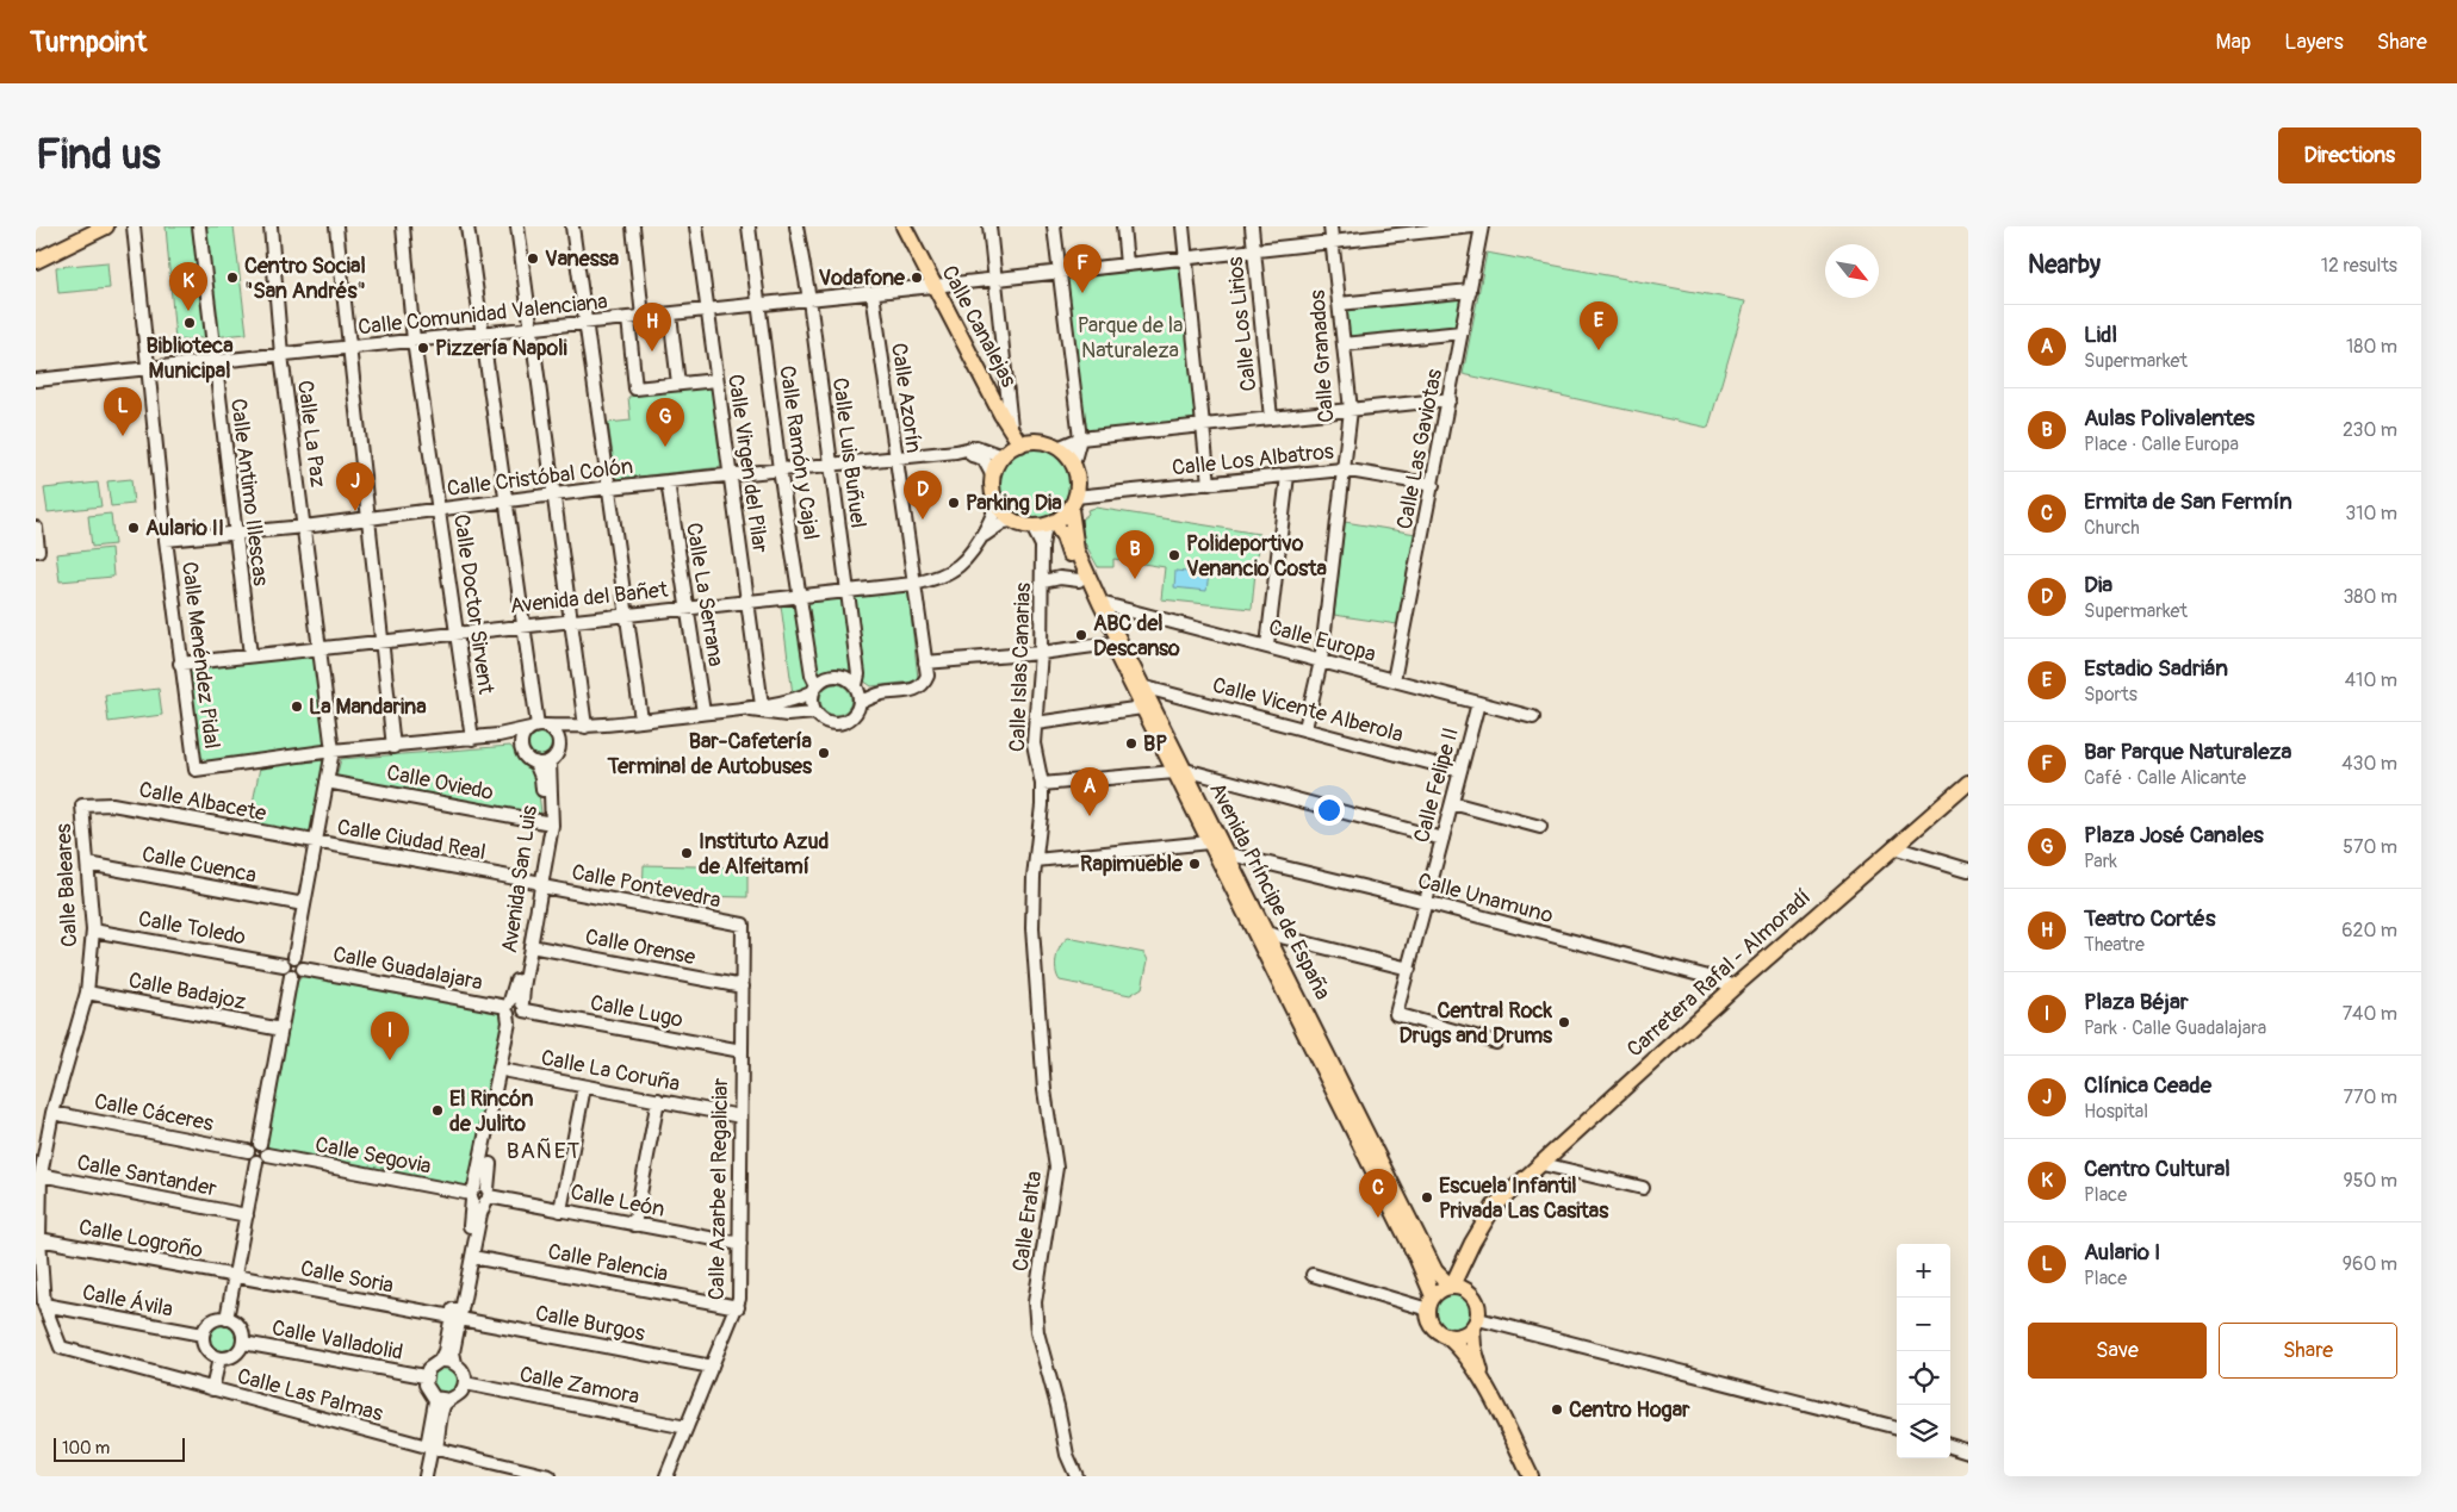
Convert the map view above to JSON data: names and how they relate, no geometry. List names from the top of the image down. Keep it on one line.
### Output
{"streets":{"main road":["Calle Canalejas","Avenida Príncipe de España","Carretera Rafal - Almoradí"],"street":["Calle Comunidad Valenciana","Calle Los Lirios","Calle Granados","Calle Azorín","Calle La Paz","Calle Las Gaviotas","Calle Ramón y Cajal","Calle Luis Buñuel","Calle Los Albatros","Calle Virgen del Pilar","Calle Cristóbal Colón","Calle Antimo Illescas","Calle La Serrana","Avenida del Bañet","Calle Doctor Sirvent","Calle Europa","Calle Menéndez Pidal","Calle Islas Canarias","Calle Vicente Alberola","Calle Oviedo","Calle Felipe II","Calle Albacete","Calle Ciudad Real","Calle Cuenca","Avenida San Luis","Calle Baleares","Calle Pontevedra","Calle Unamuno","Calle Toledo","Calle Orense","Calle Guadalajara","Calle Badajoz","Calle Lugo","Calle La Coruña","Calle Cáceres","Calle Segovia","Calle Santander","Calle Azarbe el Regaliciar","Calle León","Calle Eralta","Calle Logroño","Calle Palencia","Calle Soria","Calle Ávila","Calle Burgos","Calle Valladolid","Calle Zamora","Calle Las Palmas"]},"crossings":[["Calle Comunidad Valenciana","Calle Los Lirios"],["Calle Comunidad Valenciana","Calle Canalejas"],["Calle Comunidad Valenciana","Calle Granados"],["Calle Comunidad Valenciana","Calle Azorín"],["Calle Comunidad Valenciana","Calle La Paz"],["Calle Comunidad Valenciana","Calle Ramón y Cajal"],["Calle Comunidad Valenciana","Calle Luis Buñuel"],["Calle Comunidad Valenciana","Calle Virgen del Pilar"],["Calle Comunidad Valenciana","Calle Antimo Illescas"],["Calle Comunidad Valenciana","Calle Doctor Sirvent"],["Calle Comunidad Valenciana","Calle Menéndez Pidal"],["Calle Canalejas","Calle Los Albatros"],["Calle Canalejas","Calle Cristóbal Colón"],["Calle Canalejas","Avenida del Bañet"],["Calle Canalejas","Calle Islas Canarias"],["Calle Canalejas","Avenida Príncipe de España"],["Calle Granados","Calle Los Albatros"],["Calle Granados","Calle Europa"],["Calle Granados","Calle Vicente Alberola"],["Calle Azorín","Calle Cristóbal Colón"],["Calle Azorín","Avenida del Bañet"],["Calle La Paz","Calle Cristóbal Colón"],["Calle La Paz","Avenida del Bañet"],["Calle La Paz","Calle Menéndez Pidal"],["Calle La Paz","Calle Oviedo"],["Calle La Paz","Calle Albacete"],["Calle La Paz","Calle Ciudad Real"],["Calle La Paz","Calle Cuenca"],["Calle La Paz","Calle Toledo"],["Calle La Paz","Calle Guadalajara"],["Calle Las Gaviotas","Calle Los Albatros"],["Calle Las Gaviotas","Calle Europa"],["Calle Ramón y Cajal","Calle Luis Buñuel"],["Calle Ramón y Cajal","Calle Cristóbal Colón"],["Calle Ramón y Cajal","Avenida del Bañet"],["Calle Luis Buñuel","Calle Cristóbal Colón"],["Calle Luis Buñuel","Avenida del Bañet"],["Calle Los Albatros","Calle Cristóbal Colón"],["Calle Los Albatros","Avenida del Bañet"],["Calle Los Albatros","Calle Islas Canarias"],["Calle Los Albatros","Avenida Príncipe de España"],["Calle Virgen del Pilar","Calle Cristóbal Colón"],["Calle Virgen del Pilar","Avenida del Bañet"],["Calle Cristóbal Colón","Calle Antimo Illescas"],["Calle Cristóbal Colón","Calle La Serrana"],["Calle Cristóbal Colón","Avenida del Bañet"],["Calle Cristóbal Colón","Calle Doctor Sirvent"],["Calle Cristóbal Colón","Calle Menéndez Pidal"],["Calle Cristóbal Colón","Calle Islas Canarias"],["Calle Cristóbal Colón","Avenida Príncipe de España"],["Calle Antimo Illescas","Avenida del Bañet"],["Calle La Serrana","Avenida del Bañet"],["Avenida del Bañet","Calle Doctor Sirvent"],["Avenida del Bañet","Calle Menéndez Pidal"],["Avenida del Bañet","Calle Islas Canarias"],["Avenida del Bañet","Avenida Príncipe de España"],["Calle Europa","Calle Felipe II"],["Calle Europa","Avenida Príncipe de España"],["Calle Islas Canarias","Avenida Príncipe de España"],["Calle Islas Canarias","Calle Eralta"],["Calle Vicente Alberola","Calle Felipe II"],["Calle Vicente Alberola","Avenida Príncipe de España"],["Calle Oviedo","Avenida San Luis"],["Calle Felipe II","Calle Unamuno"],["Calle Albacete","Calle Ciudad Real"],["Calle Albacete","Calle Baleares"],["Calle Ciudad Real","Avenida San Luis"],["Calle Ciudad Real","Calle Pontevedra"],["Calle Cuenca","Calle Baleares"],["Avenida San Luis","Calle Pontevedra"],["Avenida San Luis","Calle Orense"],["Avenida San Luis","Calle Guadalajara"],["Avenida San Luis","Calle Lugo"],["Avenida San Luis","Calle La Coruña"],["Avenida San Luis","Calle Segovia"],["Avenida San Luis","Calle León"],["Avenida San Luis","Calle Palencia"],["Avenida San Luis","Calle Soria"],["Avenida San Luis","Calle Burgos"],["Avenida San Luis","Calle Valladolid"],["Avenida San Luis","Calle Zamora"],["Calle Baleares","Calle Toledo"],["Calle Baleares","Calle Badajoz"],["Calle Baleares","Calle Cáceres"],["Calle Baleares","Calle Santander"],["Calle Baleares","Calle Logroño"],["Calle Baleares","Calle Ávila"],["Calle Baleares","Calle Las Palmas"],["Calle Pontevedra","Calle Azarbe el Regaliciar"],["Avenida Príncipe de España","Calle Unamuno"],["Avenida Príncipe de España","Carretera Rafal - Almoradí"],["Calle Unamuno","Carretera Rafal - Almoradí"],["Calle Toledo","Calle Guadalajara"],["Calle Orense","Calle Azarbe el Regaliciar"],["Calle Guadalajara","Calle Lugo"],["Calle Lugo","Calle Azarbe el Regaliciar"],["Calle La Coruña","Calle Azarbe el Regaliciar"],["Calle Cáceres","Calle Segovia"],["Calle Segovia","Calle León"],["Calle Azarbe el Regaliciar","Calle León"],["Calle Azarbe el Regaliciar","Calle Palencia"],["Calle Azarbe el Regaliciar","Calle Burgos"],["Calle Azarbe el Regaliciar","Calle Zamora"],["Calle Logroño","Calle Soria"],["Calle Soria","Calle Burgos"],["Calle Ávila","Calle Valladolid"],["Calle Valladolid","Calle Zamora"]],"districts":["BAÑET"],"parks":["Parque de la Naturaleza"],"places":["Vanessa","Centro Social \"San Andrés\"","Vodafone","Biblioteca Municipal","Pizzería Napoli","Parking Dia","Aulario II","Polideportivo Venancio Costa","ABC del Descanso","La Mandarina","BP","Bar-Cafetería Terminal de Autobuses","Instituto Azud de Alfeitamí","Rapimueble","Central Rock Drugs and Drums","El Rincón de Julito","Escuela Infantil Privada Las Casitas","Centro Hogar"],"scale_bar":"100 m","north":"bottom right","page":{"header":"Turnpoint","nav":["Map","Layers","Share"],"buttons":["Directions",["Save","Share"]],"title":"Find us","heading":["Nearby","12 results"],"pins":["F","K","E","H","L","G","J","D","B","A","I","C"],"list":[{"mark":"A","name":"Lidl","note":"Supermarket","value":"180 m"},{"mark":"B","name":"Aulas Polivalentes","note":"Place · Calle Europa","value":"230 m"},{"mark":"C","name":"Ermita de San Fermín","note":"Church","value":"310 m"},{"mark":"D","name":"Dia","note":"Supermarket","value":"380 m"},{"mark":"E","name":"Estadio Sadrián","note":"Sports","value":"410 m"},{"mark":"F","name":"Bar Parque Naturaleza","note":"Café · Calle Alicante","value":"430 m"},{"mark":"G","name":"Plaza José Canales","note":"Park","value":"570 m"},{"mark":"H","name":"Teatro Cortés","note":"Theatre","value":"620 m"},{"mark":"I","name":"Plaza Béjar","note":"Park · Calle Guadalajara","value":"740 m"},{"mark":"J","name":"Clínica Ceade","note":"Hospital","value":"770 m"},{"mark":"K","name":"Centro Cultural","note":"Place","value":"950 m"},{"mark":"L","name":"Aulario I","note":"Place","value":"960 m"}],"map_buttons":["+","−"],"scale":"100 m"}}
